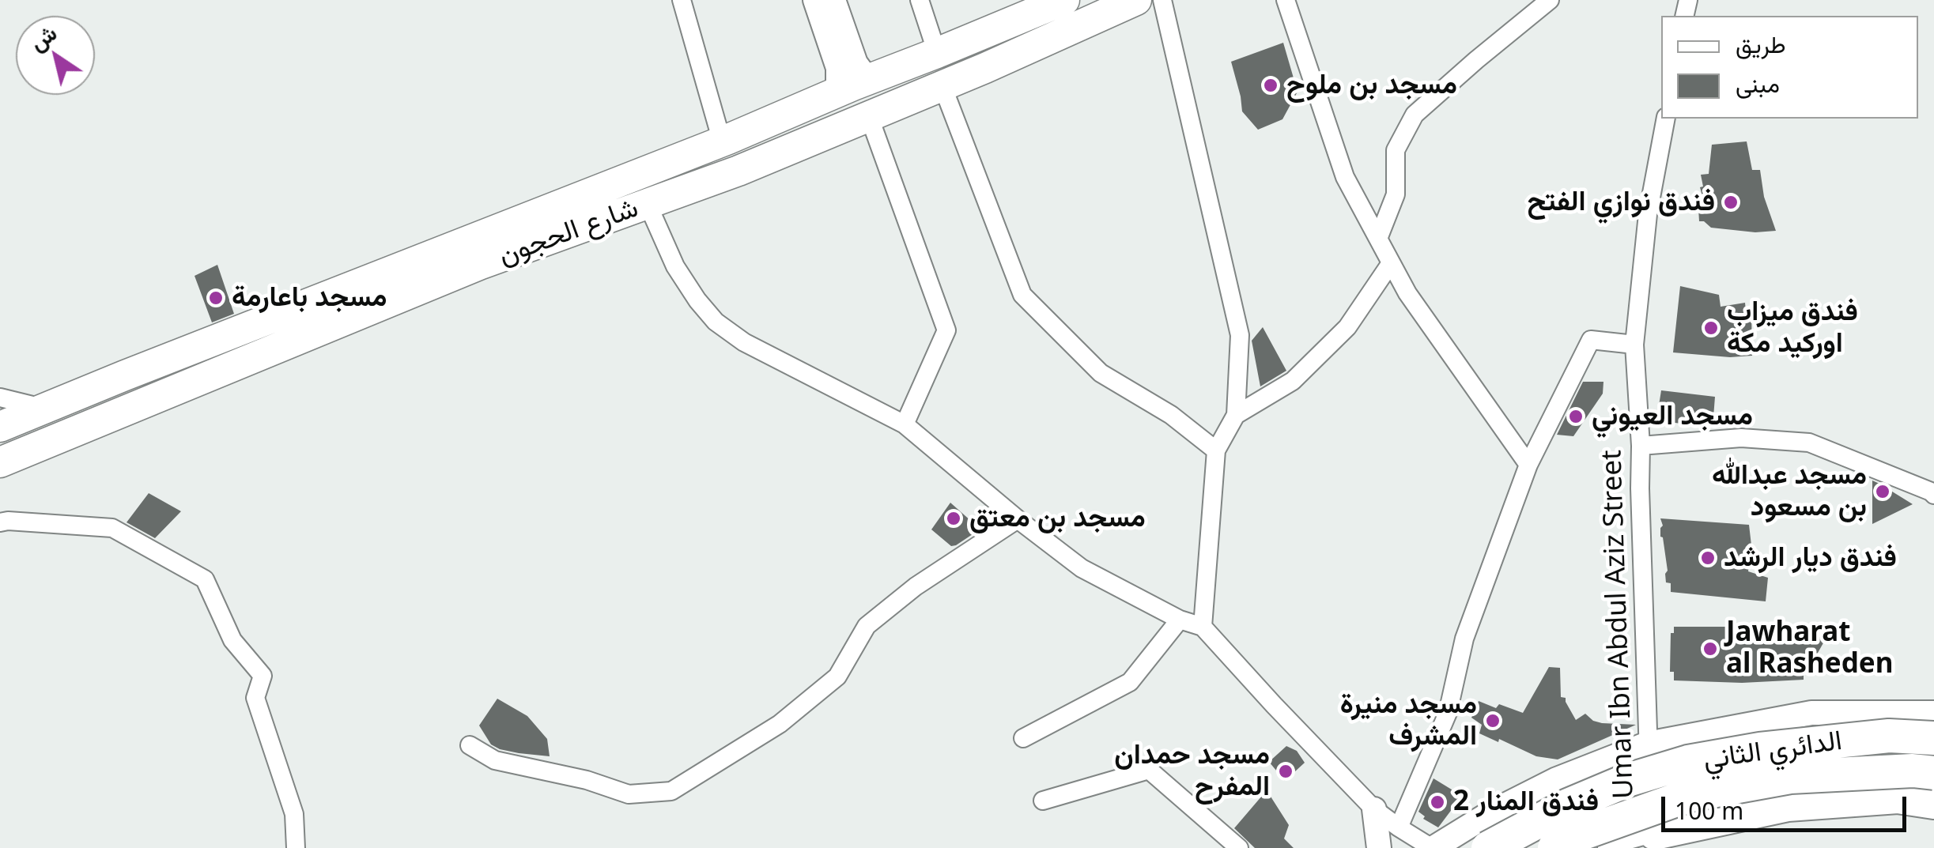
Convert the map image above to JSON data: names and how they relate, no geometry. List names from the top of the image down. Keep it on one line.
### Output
{"streets":{"highway":["الدائري الثاني"],"main road":["شارع الحجون"],"street":["Umar Ibn Abdul Aziz Street"]},"places":["مسجد بن ملوح","فندق نوازي الفتح","مسجد باعارمة","فندق ميزاب اوركيد مكة","مسجد العيوني","مسجد عبدالله بن مسعود","مسجد بن معتق","فندق ديار الرشد","Jawharat al Rasheden","مسجد منيرة المشرف","مسجد حمدان المفرح","فندق المنار 2"],"legend":["طريق","مبنى"],"scale_bar":"100 m","north":"top left"}
